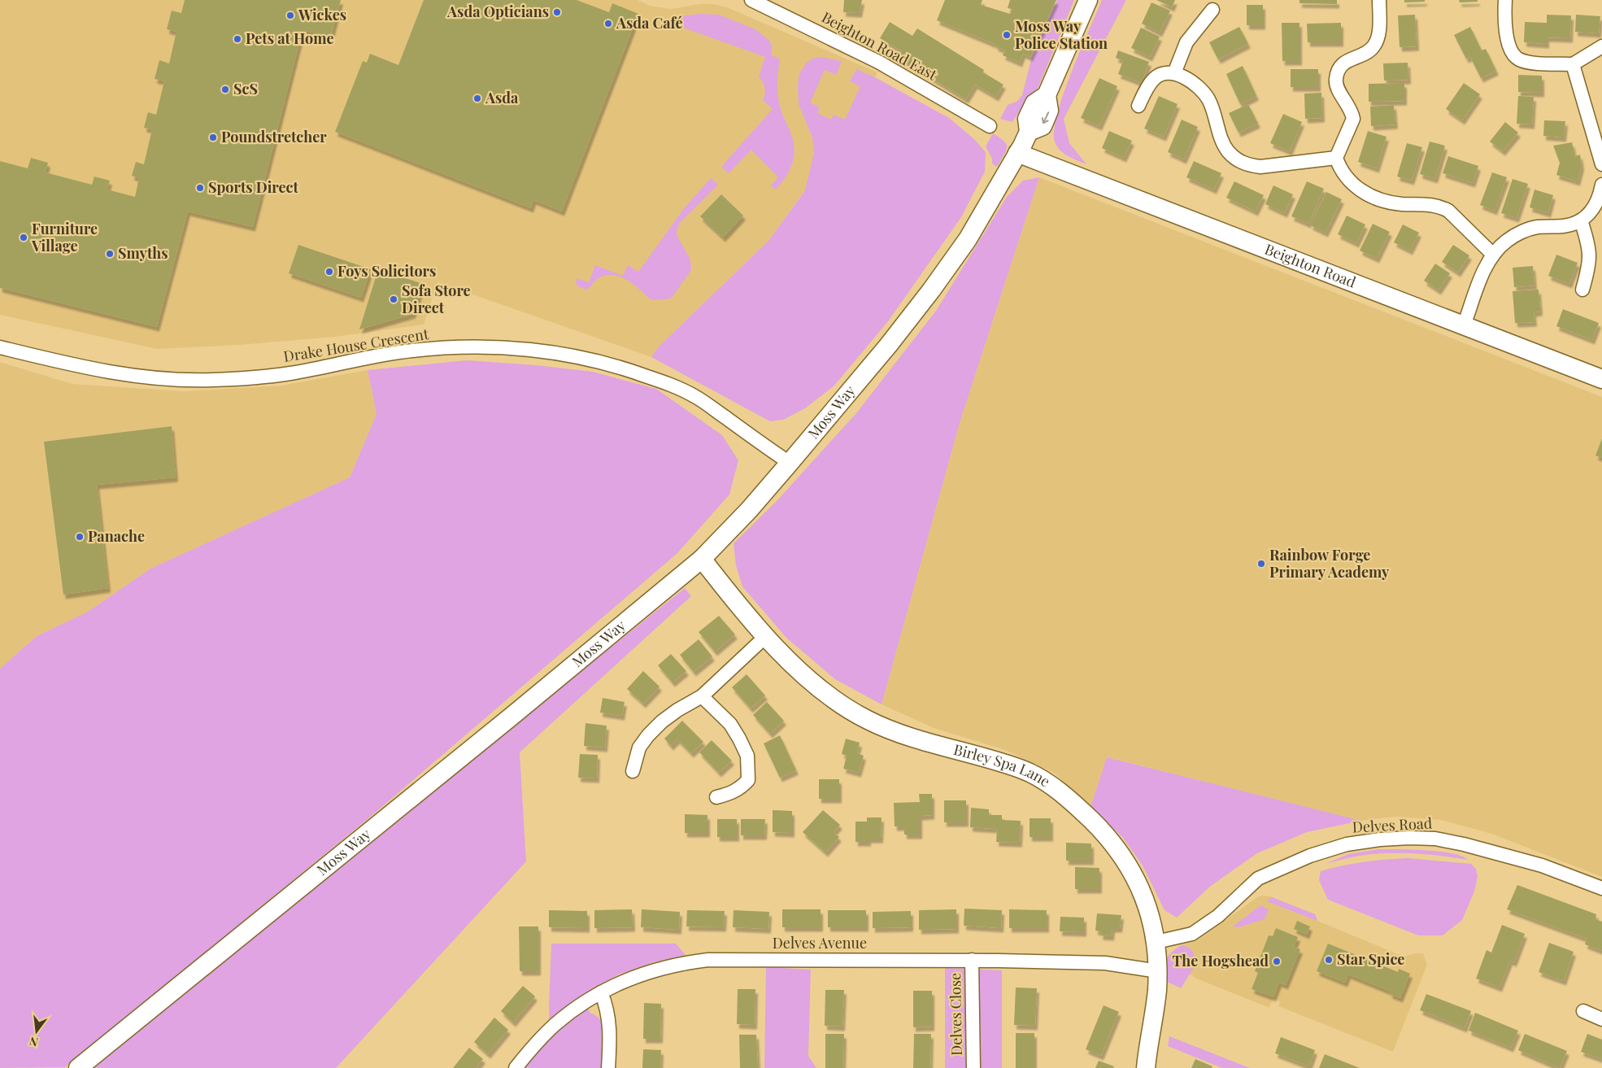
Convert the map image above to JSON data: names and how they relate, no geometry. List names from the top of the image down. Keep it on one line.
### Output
{"streets":{"street":["Beighton Road East","Beighton Road","Drake House Crescent","Moss Way","Birley Spa Lane","Delves Road","Delves Avenue","Delves Close"]},"crossings":[["Beighton Road","Moss Way"],["Drake House Crescent","Moss Way"],["Moss Way","Birley Spa Lane"],["Birley Spa Lane","Delves Road"],["Birley Spa Lane","Delves Avenue"],["Delves Avenue","Delves Close"]],"places":["Asda Opticians","Wickes","Asda Café","Moss Way Police Station","Pets at Home","ScS","Asda","Poundstretcher","Sports Direct","Furniture Village","Smyths","Foys Solicitors","Sofa Store Direct","Panache","Rainbow Forge Primary Academy","Star Spice","The Hogshead"],"north":"bottom"}
